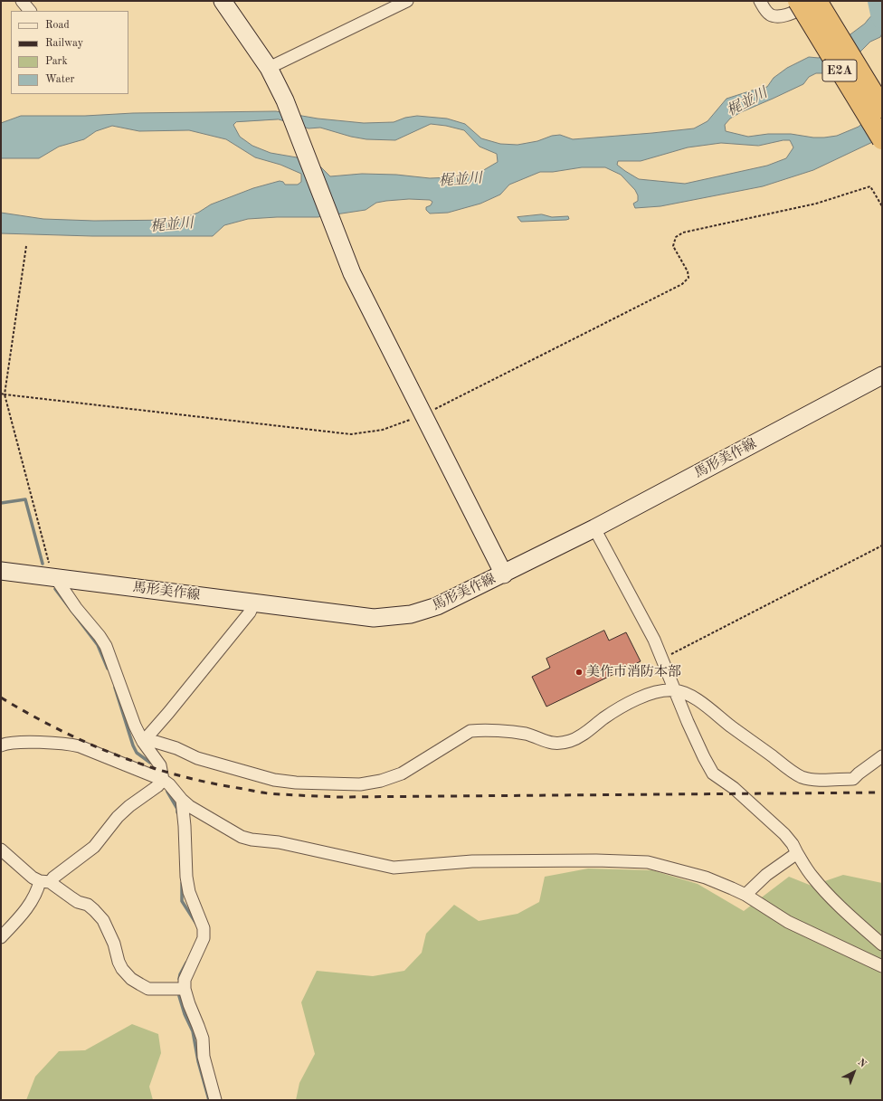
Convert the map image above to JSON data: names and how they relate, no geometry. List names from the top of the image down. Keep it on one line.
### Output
{"streets":{"highway":["E2A"],"main road":["馬形美作線"]},"water":["梶並川"],"places":["美作市消防本部"],"legend":["Road","Railway","Park","Water"],"north":"top right"}
